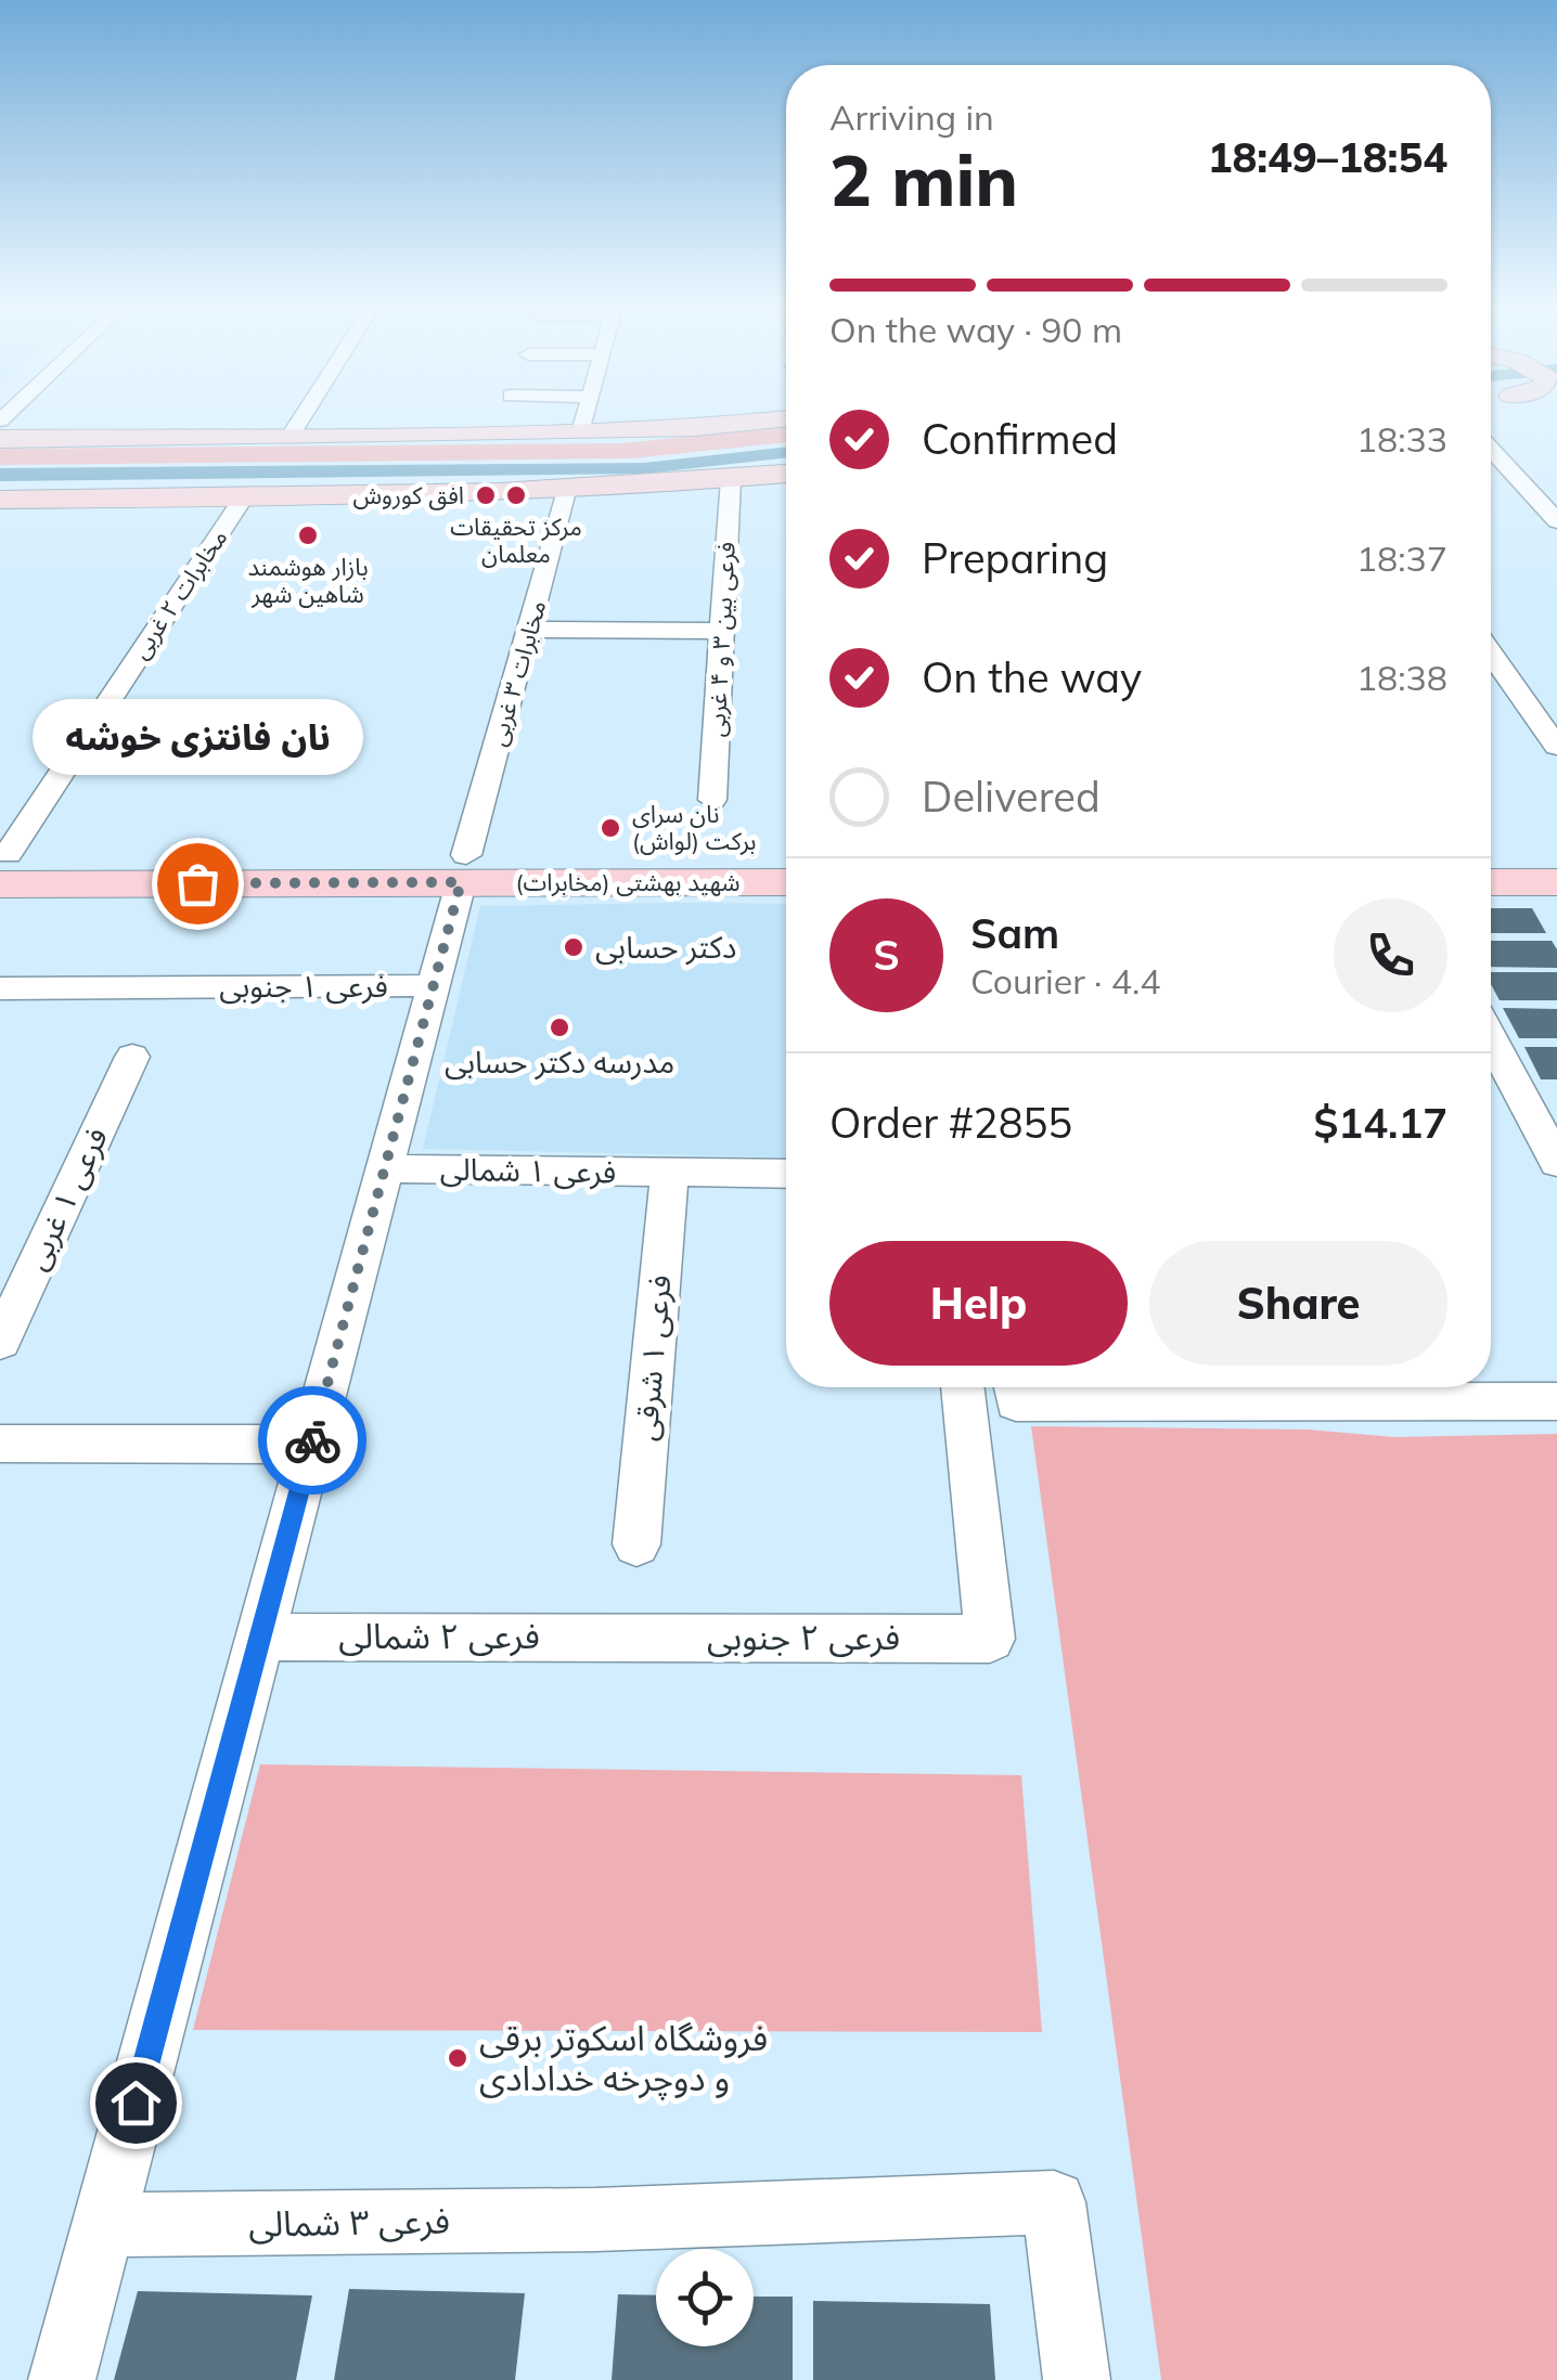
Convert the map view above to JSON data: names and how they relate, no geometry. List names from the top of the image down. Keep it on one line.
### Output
{"streets":{"main road":["شهید بهشتی (مخابرات)"],"street":["مخابرات ۲ غربی","فرعی بین ۳ و ۴ غربی","مخابرات ۳ غربی","فرعی ۱ جنوبی","فرعی ۱ شمالی","فرعی ۱ غربی","فرعی ۱ شرقی","فرعی ۲ شمالی","فرعی ۲ جنوبی","فرعی ۳ شمالی"]},"crossings":[["مخابرات ۲ غربی","شهید بهشتی (مخابرات)"],["مخابرات ۳ غربی","شهید بهشتی (مخابرات)"],["مخابرات ۳ غربی","فرعی ۱ جنوبی"],["مخابرات ۳ غربی","فرعی ۱ شمالی"],["مخابرات ۳ غربی","فرعی ۲ شمالی"],["مخابرات ۳ غربی","فرعی ۳ شمالی"],["فرعی ۱ شمالی","فرعی ۱ شرقی"],["فرعی ۲ شمالی","فرعی ۲ جنوبی"]],"places":["افق کوروش","مرکز تحقیقات معلمان","بازار هوشمند شاهین شهر","نان سرای برکت (لواش)","نان فانتزی خوشه","دکتر حسابی","مدرسه دکتر حسابی","فروشگاه اسکوتر برقی و دوچرخه خدادادی"],"page":{"heading":["2 min","Arriving in","18:49–18:54"],"panel":["Sam","Courier · 4.4","Order #2855","$14.17"],"bar":"On the way · 90 m","list":[["Confirmed","18:33"],["Preparing","18:37"],["On the way","18:38"],"Delivered"],"bubble":"نان فانتزی خوشه","round":"S","buttons":["Help","Share"]}}
